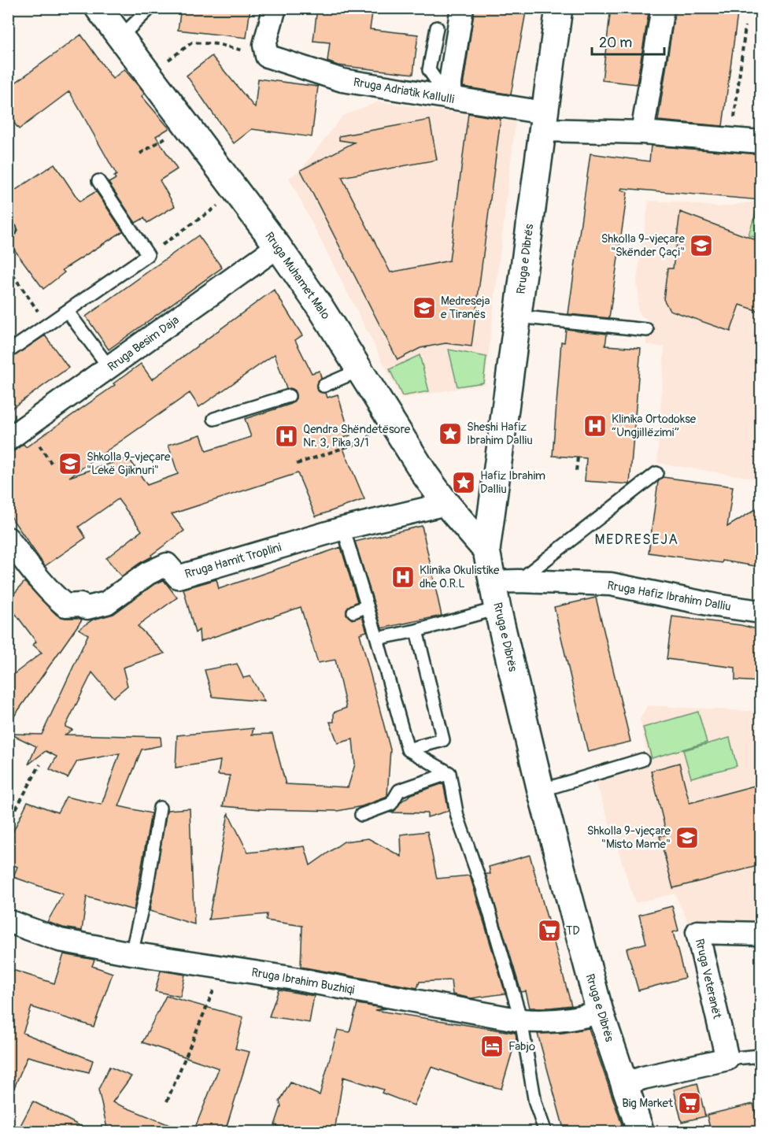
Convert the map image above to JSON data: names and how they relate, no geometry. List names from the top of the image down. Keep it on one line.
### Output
{"streets":{"main road":["Rruga e Dibrës","Rruga Muhamet Malo"],"street":["Rruga Adriatik Kallulli","Rruga Besim Daja","Rruga Hamit Troplini","Rruga Hafiz Ibrahim Dalliu","Rruga Veteranët","Rruga Ibrahim Buzhiqi"]},"crossings":[["Rruga Adriatik Kallulli","Rruga e Dibrës"],["Rruga e Dibrës","Rruga Muhamet Malo"],["Rruga e Dibrës","Rruga Hafiz Ibrahim Dalliu"],["Rruga e Dibrës","Rruga Ibrahim Buzhiqi"],["Rruga Muhamet Malo","Rruga Besim Daja"],["Rruga Muhamet Malo","Rruga Hamit Troplini"]],"districts":["MEDRESEJA"],"places":{"school or university":["Shkolla 9-vjeçare \"Skënder Çaçi\"","Medreseja e Tiranës","Shkolla 9-vjeçare \"Lekë Gjiknuri\"","Shkolla 9-vjeçare \"Misto Mame\""],"hospital":["Klinika Ortodokse “Ungjillëzimi”","Qendra Shëndetësore Nr. 3, Pika 3/1","Klinika Okulistike dhe O.R.L"],"place":["Sheshi Hafiz Ibrahim Dalliu","Hafiz Ibrahim Dalliu"],"supermarket":["TD","Big Market"],"hotel":["Fabjo"]},"scale_bar":"20 m"}
